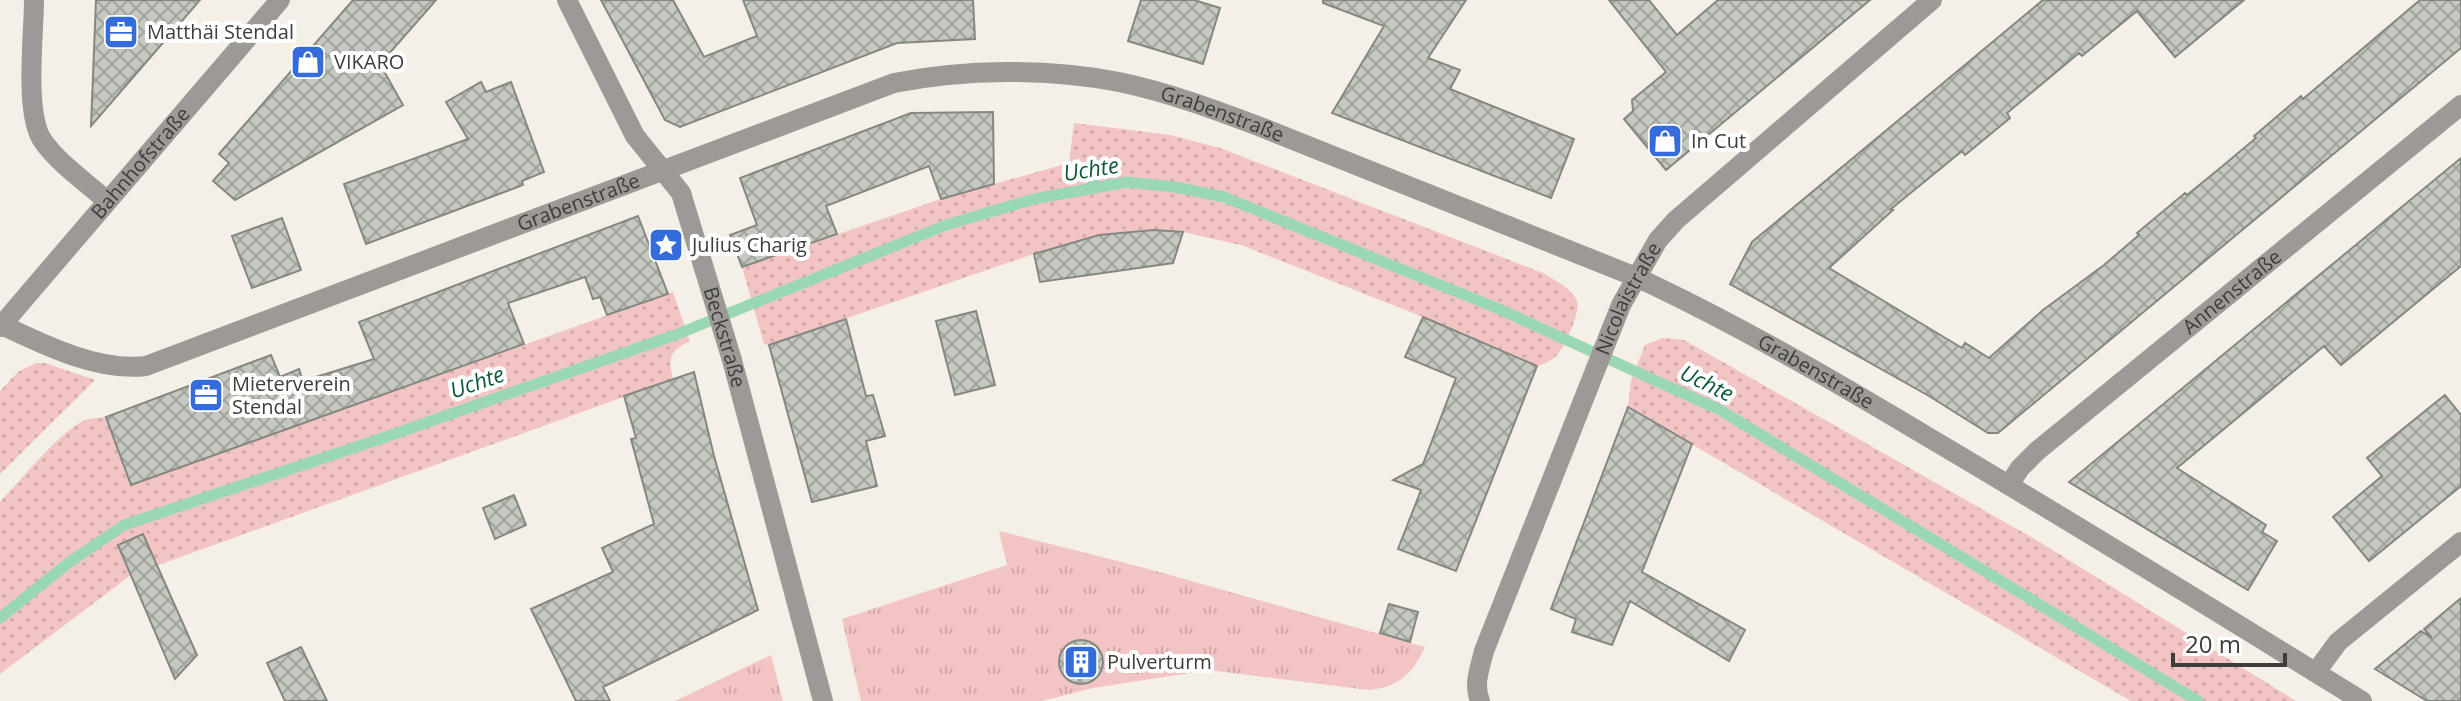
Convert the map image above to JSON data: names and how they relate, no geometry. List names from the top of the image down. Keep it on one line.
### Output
{"streets":{"street":["Grabenstraße","Bahnhofstraße","Annenstraße","Nicolaistraße","Beckstraße"]},"crossings":[["Grabenstraße","Bahnhofstraße"],["Grabenstraße","Annenstraße"],["Grabenstraße","Nicolaistraße"],["Grabenstraße","Beckstraße"]],"water":["Uchte"],"places":{"office":["Matthäi Stendal","Mieterverein Stendal"],"shop":["VIKARO","In Cut"],"place":["Julius Charig"],"building":["Pulverturm"]},"scale_bar":"20 m"}
